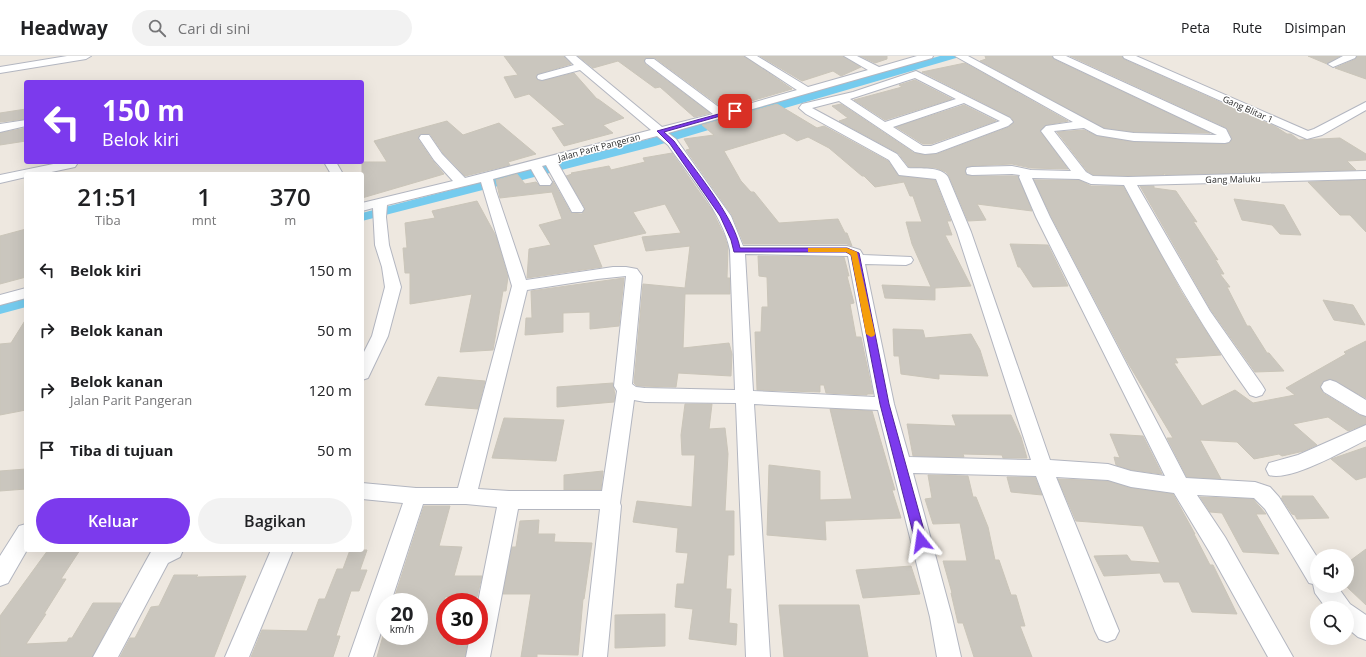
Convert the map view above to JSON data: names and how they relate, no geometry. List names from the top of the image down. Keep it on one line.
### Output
{"streets":{"street":["Gang Blitar 1","Jalan Parit Pangeran","Gang Maluku"]},"page":{"header":"Headway","search":"Cari di sini","nav":["Peta","Rute","Disimpan"],"turn":["150 m","Belok kiri"],"eta":["21:51","Tiba","1","mnt","370","m"],"list":[{"name":"Belok kiri","value":"150 m"},{"name":"Belok kanan","value":"50 m"},{"name":"Belok kanan","note":"Jalan Parit Pangeran","value":"120 m"},{"name":"Tiba di tujuan","value":"50 m"}],"buttons":["Keluar","Bagikan"],"speed":"20 km/h","limit":"30"}}
